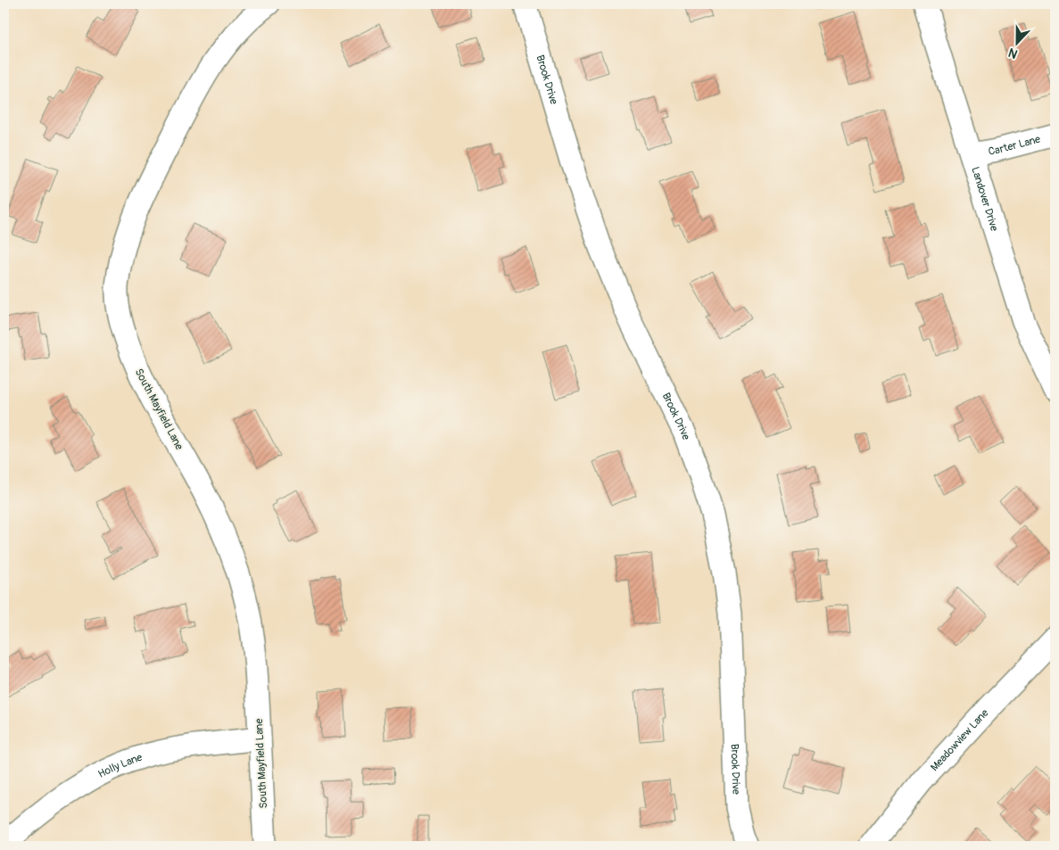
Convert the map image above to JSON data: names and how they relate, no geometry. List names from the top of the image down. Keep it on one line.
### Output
{"streets":{"street":["Brook Drive","Carter Lane","Landover Drive","South Mayfield Lane","Meadowview Lane","Holly Lane"]},"crossings":[["Carter Lane","Landover Drive"],["South Mayfield Lane","Holly Lane"]],"north":"bottom"}
